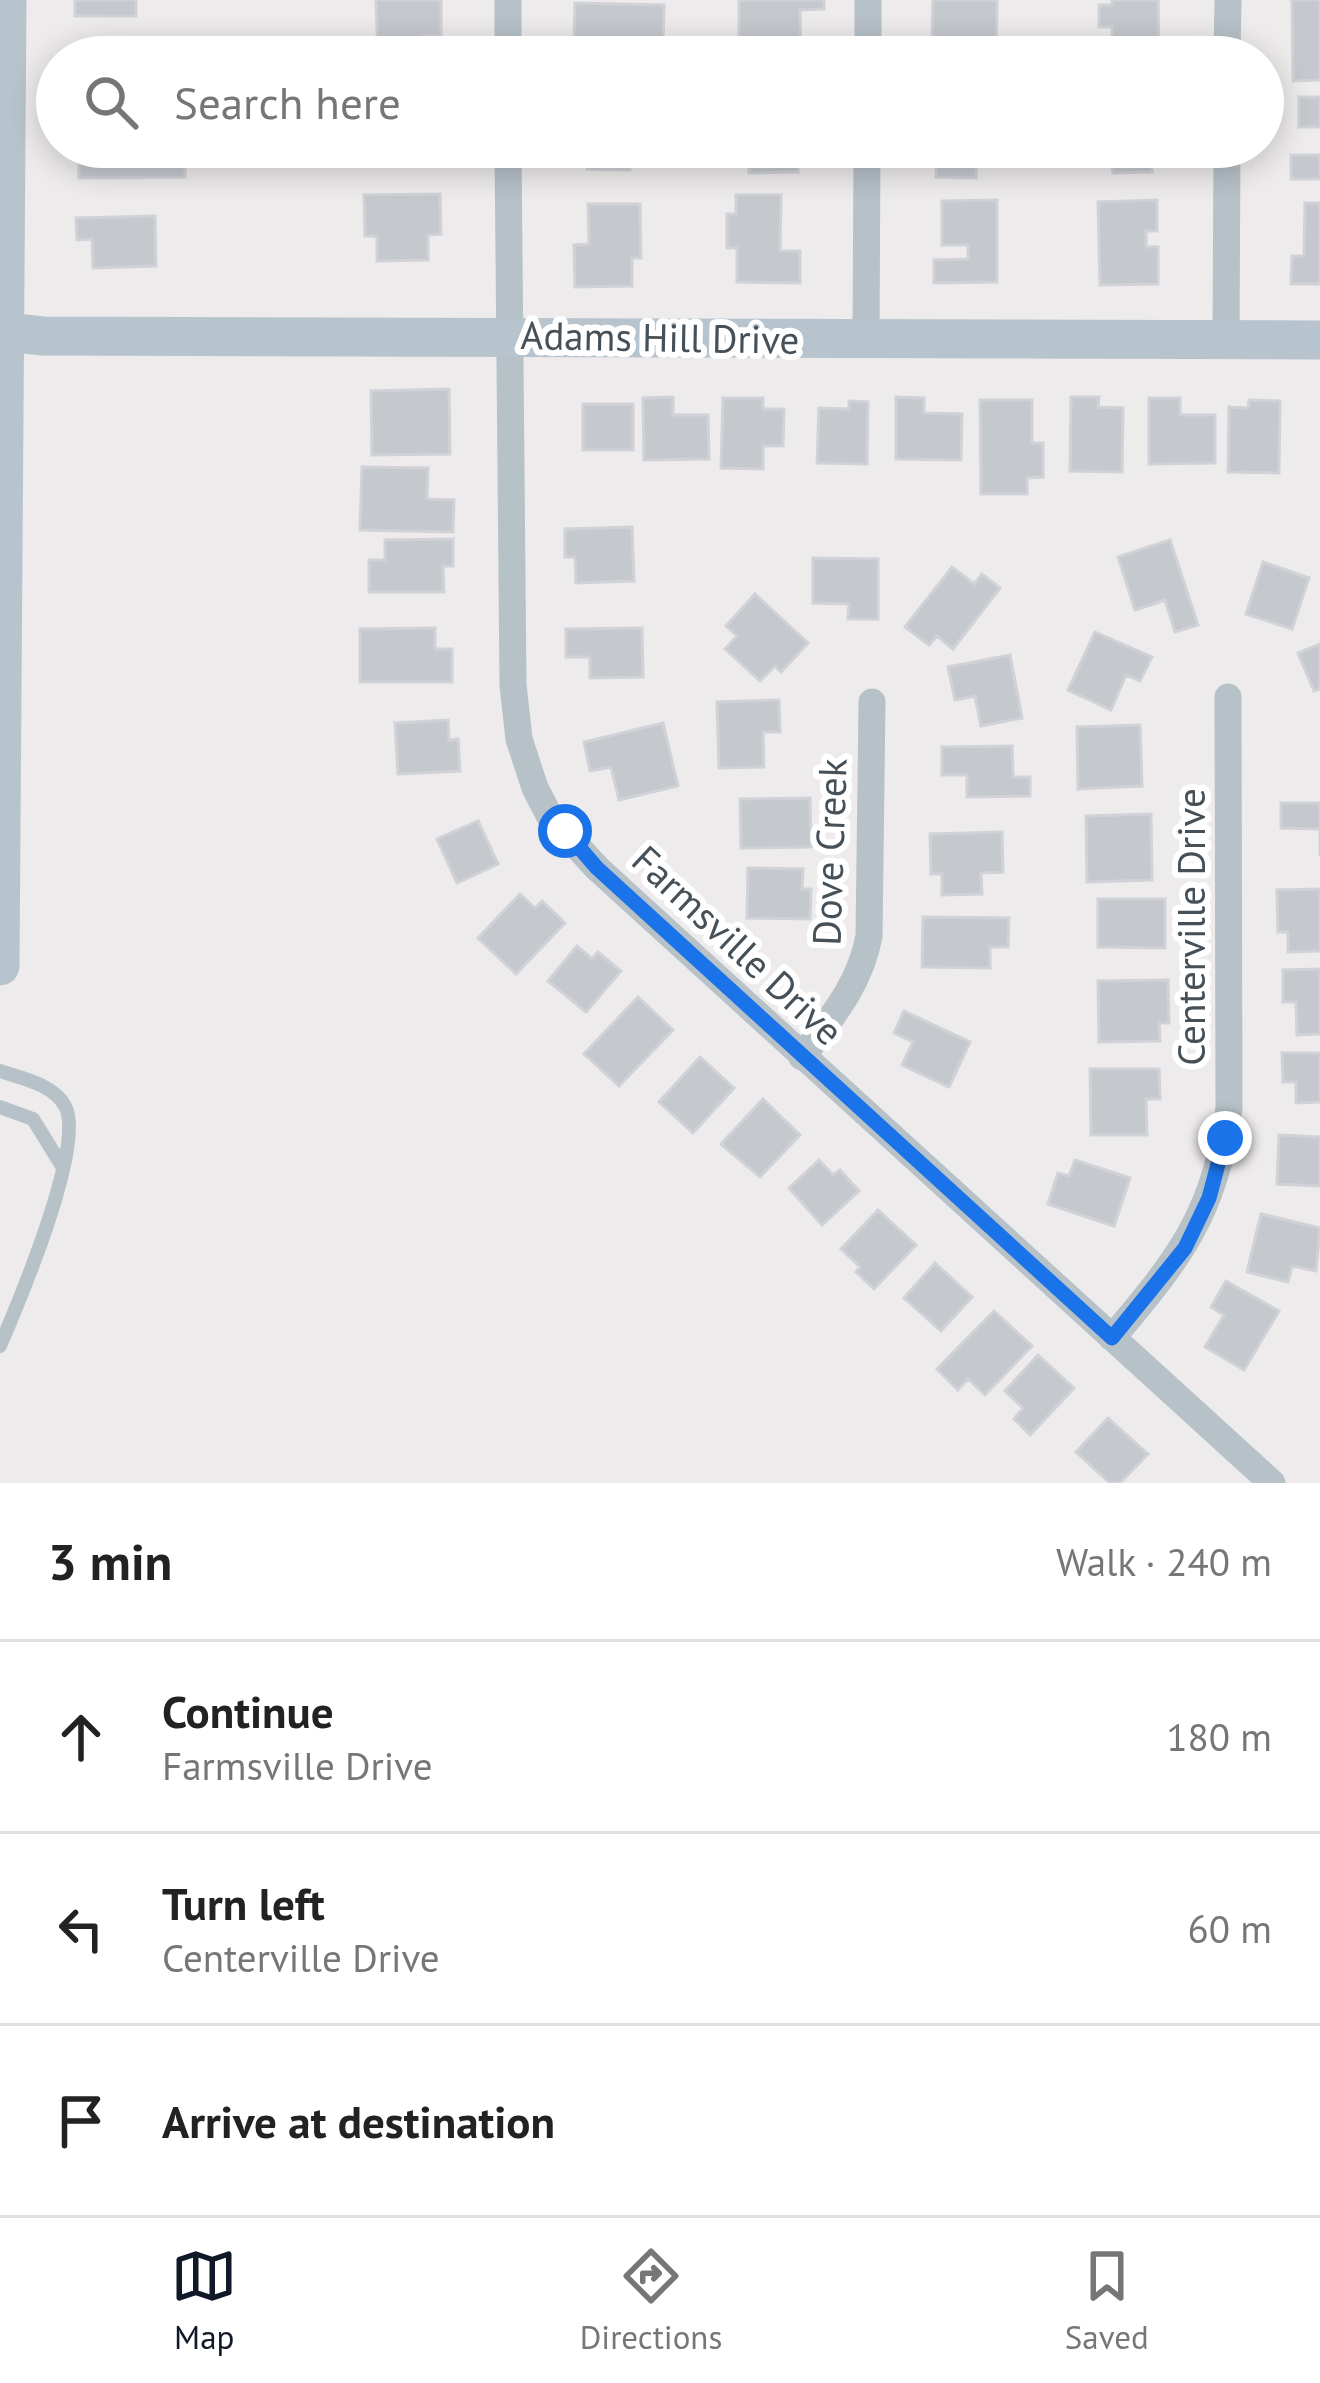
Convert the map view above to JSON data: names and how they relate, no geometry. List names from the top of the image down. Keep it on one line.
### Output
{"streets":{"street":["Adams Hill Drive","Dove Creek","Centerville Drive","Farmsville Drive"]},"crossings":[["Adams Hill Drive","Farmsville Drive"],["Dove Creek","Farmsville Drive"],["Centerville Drive","Farmsville Drive"]],"page":{"search":"Search here","heading":["3 min","Walk · 240 m"],"list":[["Continue","Farmsville Drive","180 m"],["Turn left","Centerville Drive","60 m"],"Arrive at destination"],"nav":["Map","Directions","Saved"]}}
